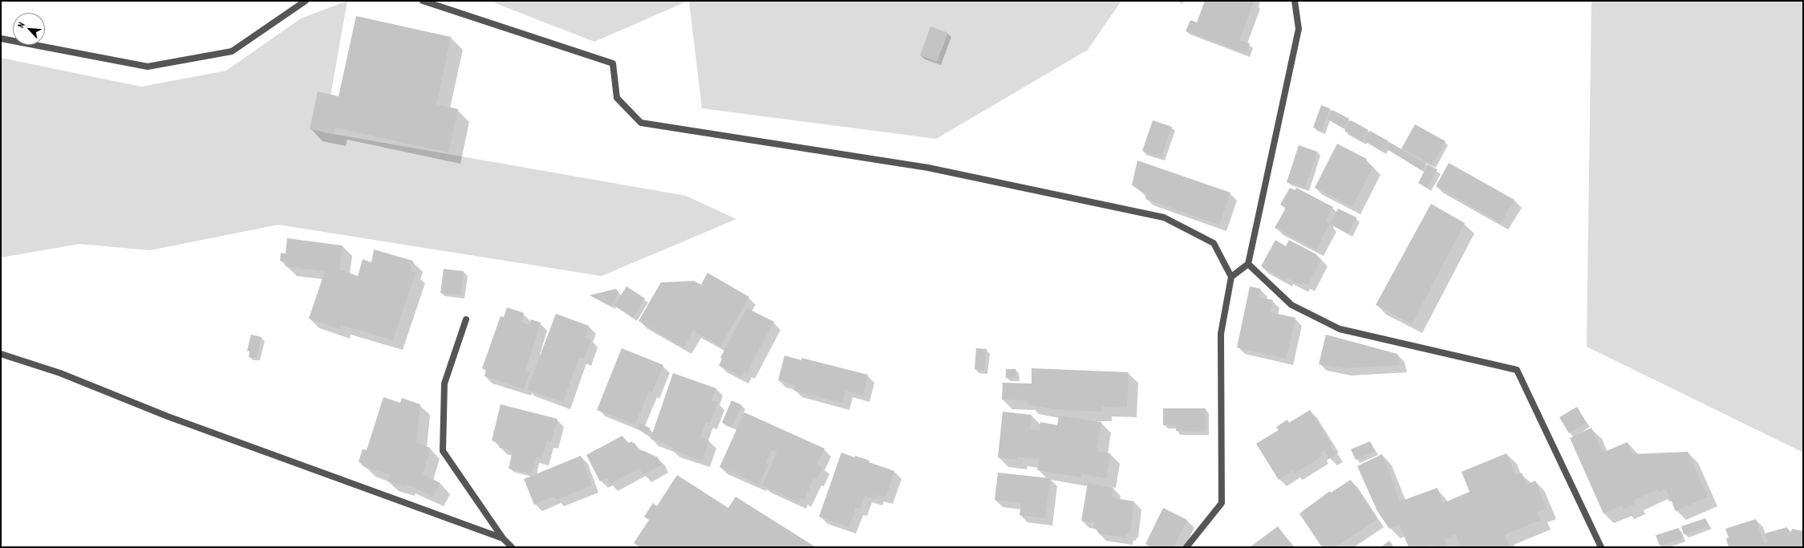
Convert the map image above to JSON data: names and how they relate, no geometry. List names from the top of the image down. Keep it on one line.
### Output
{"north":"top left"}
